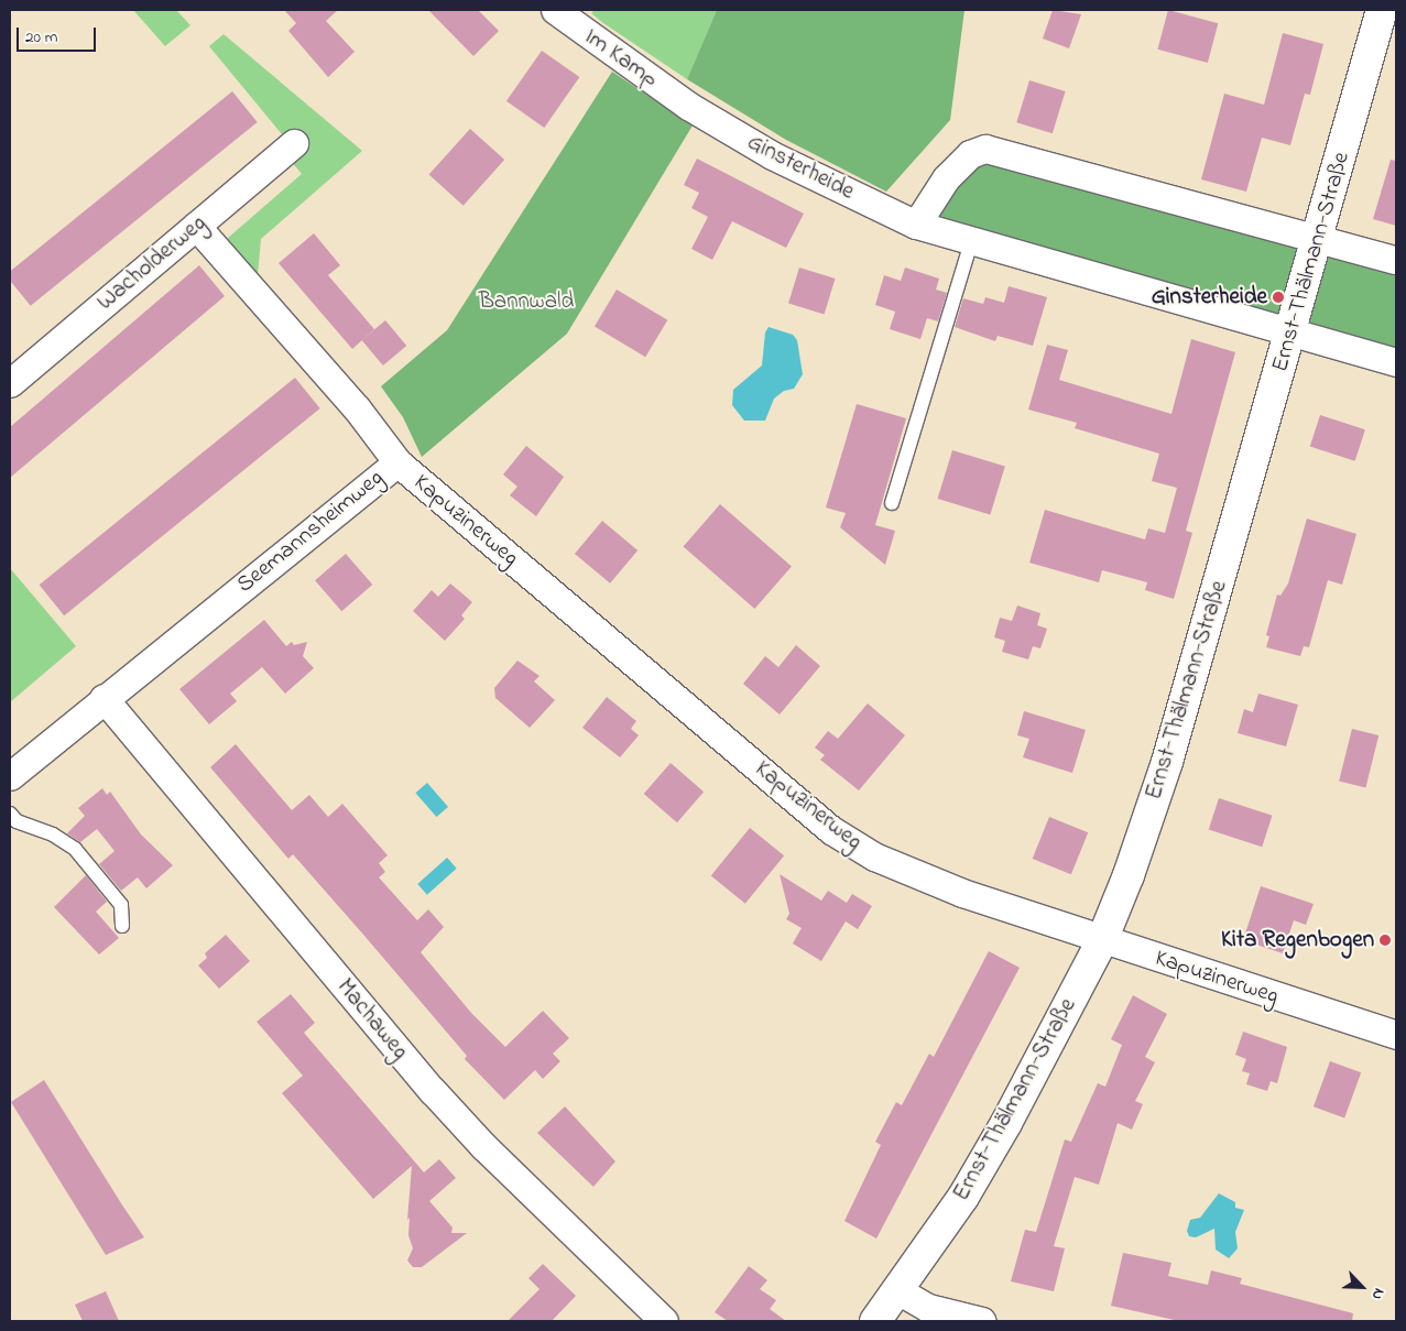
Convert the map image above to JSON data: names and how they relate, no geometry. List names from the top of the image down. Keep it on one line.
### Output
{"streets":{"street":["Im Kamp","Ginsterheide","Ernst-Thälmann-Straße","Wacholderweg","Kapuzinerweg","Seemannsheimweg","Machaweg"]},"crossings":[["Im Kamp","Ginsterheide"],["Ginsterheide","Ernst-Thälmann-Straße"],["Ernst-Thälmann-Straße","Kapuzinerweg"],["Wacholderweg","Seemannsheimweg"],["Kapuzinerweg","Seemannsheimweg"],["Seemannsheimweg","Machaweg"]],"parks":["Bannwald"],"places":["Ginsterheide","Kita Regenbogen"],"scale_bar":"20 m","north":"bottom right"}
